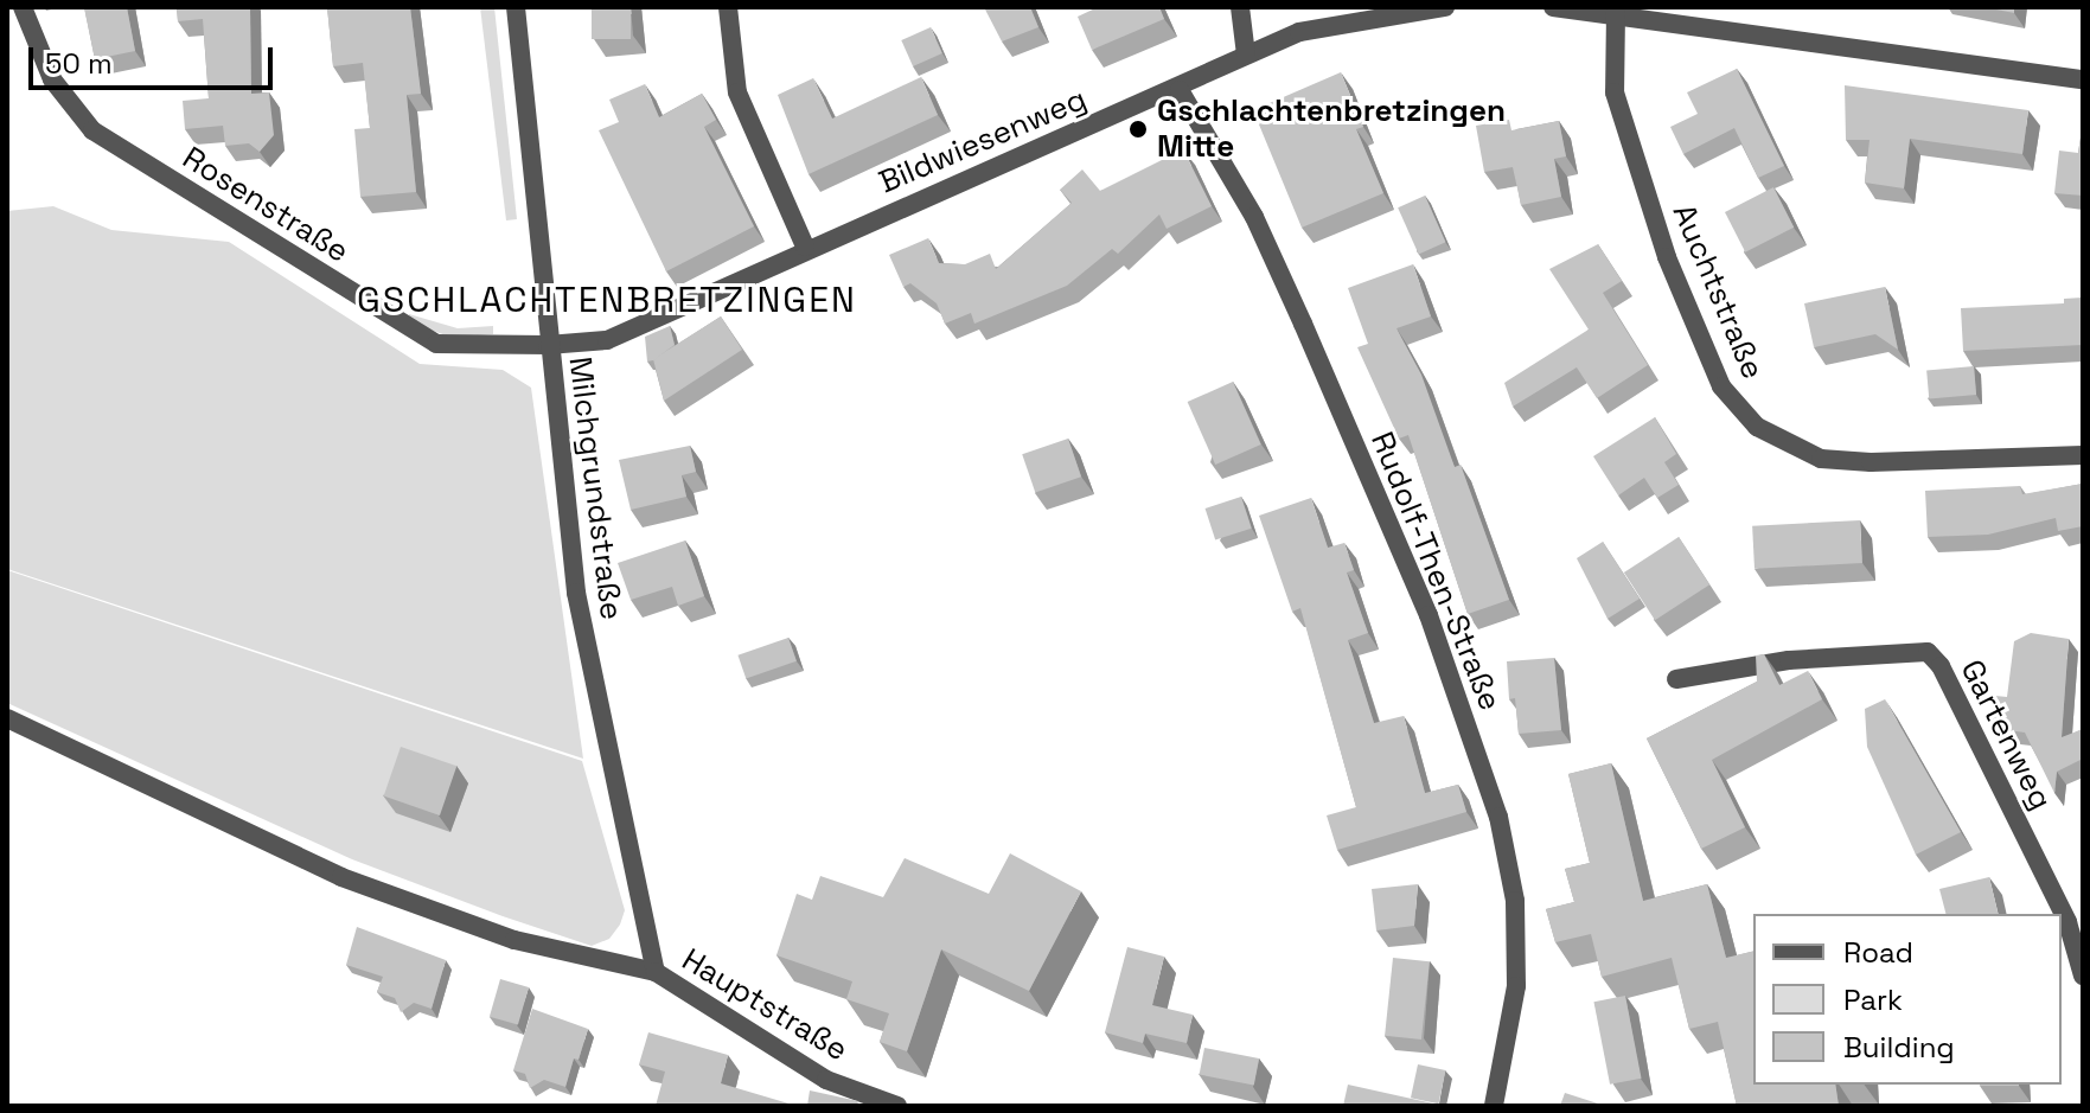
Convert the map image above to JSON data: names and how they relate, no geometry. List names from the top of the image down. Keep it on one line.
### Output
{"streets":{"street":["Bildwiesenweg","Rosenstraße","Auchtstraße","Milchgrundstraße","Rudolf-Then-Straße","Gartenweg","Hauptstraße"]},"crossings":[["Bildwiesenweg","Rosenstraße"],["Bildwiesenweg","Milchgrundstraße"],["Bildwiesenweg","Rudolf-Then-Straße"],["Rosenstraße","Milchgrundstraße"],["Milchgrundstraße","Hauptstraße"]],"districts":["GSCHLACHTENBRETZINGEN"],"places":["Gschlachtenbretzingen Mitte"],"legend":["Road","Park","Building"],"scale_bar":"50 m"}
